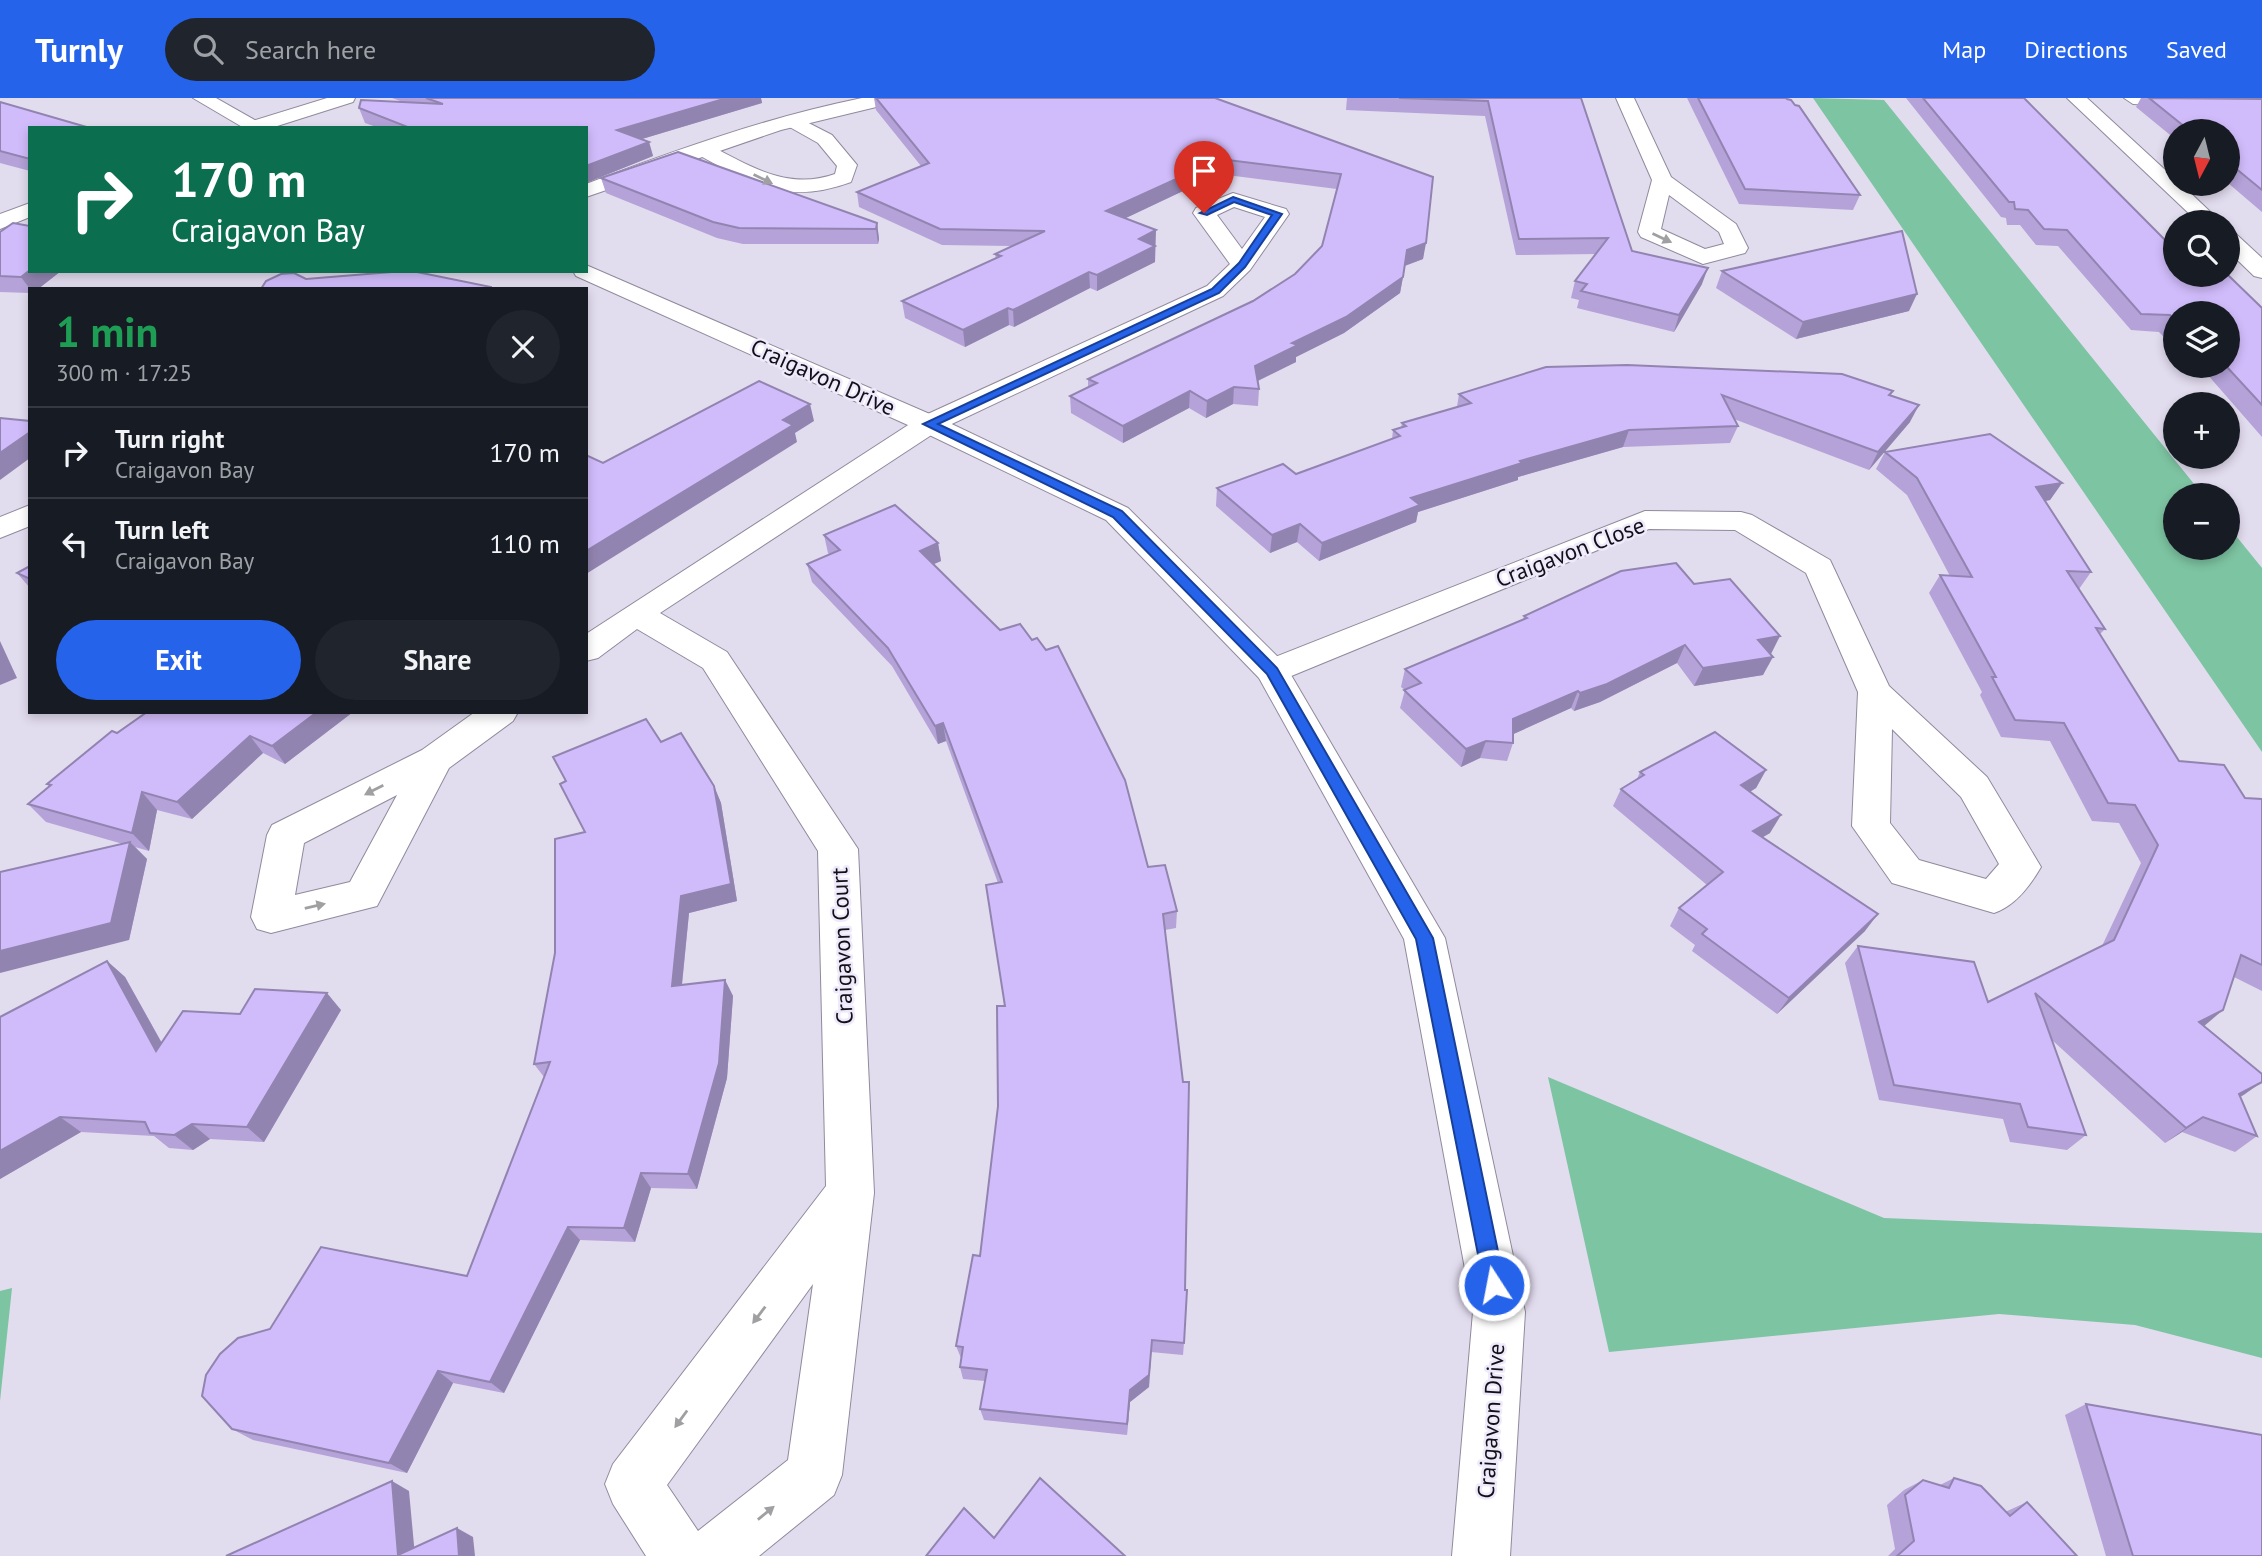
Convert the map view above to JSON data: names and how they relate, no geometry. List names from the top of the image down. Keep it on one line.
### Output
{"streets":{"street":["Craigavon Drive","Craigavon Close","Craigavon Court"]},"crossings":[["Craigavon Drive","Craigavon Close"]],"one_way":["Craigavon Court"],"north":"bottom","page":{"header":"Turnly","search":"Search here","nav":["Map","Directions","Saved"],"map_buttons":["+","−"],"turn":["170 m","Craigavon Bay"],"heading":["1 min","300 m · 17:25"],"list":[{"name":"Turn right","note":"Craigavon Bay","value":"170 m"},{"name":"Turn left","note":"Craigavon Bay","value":"110 m"}],"buttons":["Exit","Share"]}}
